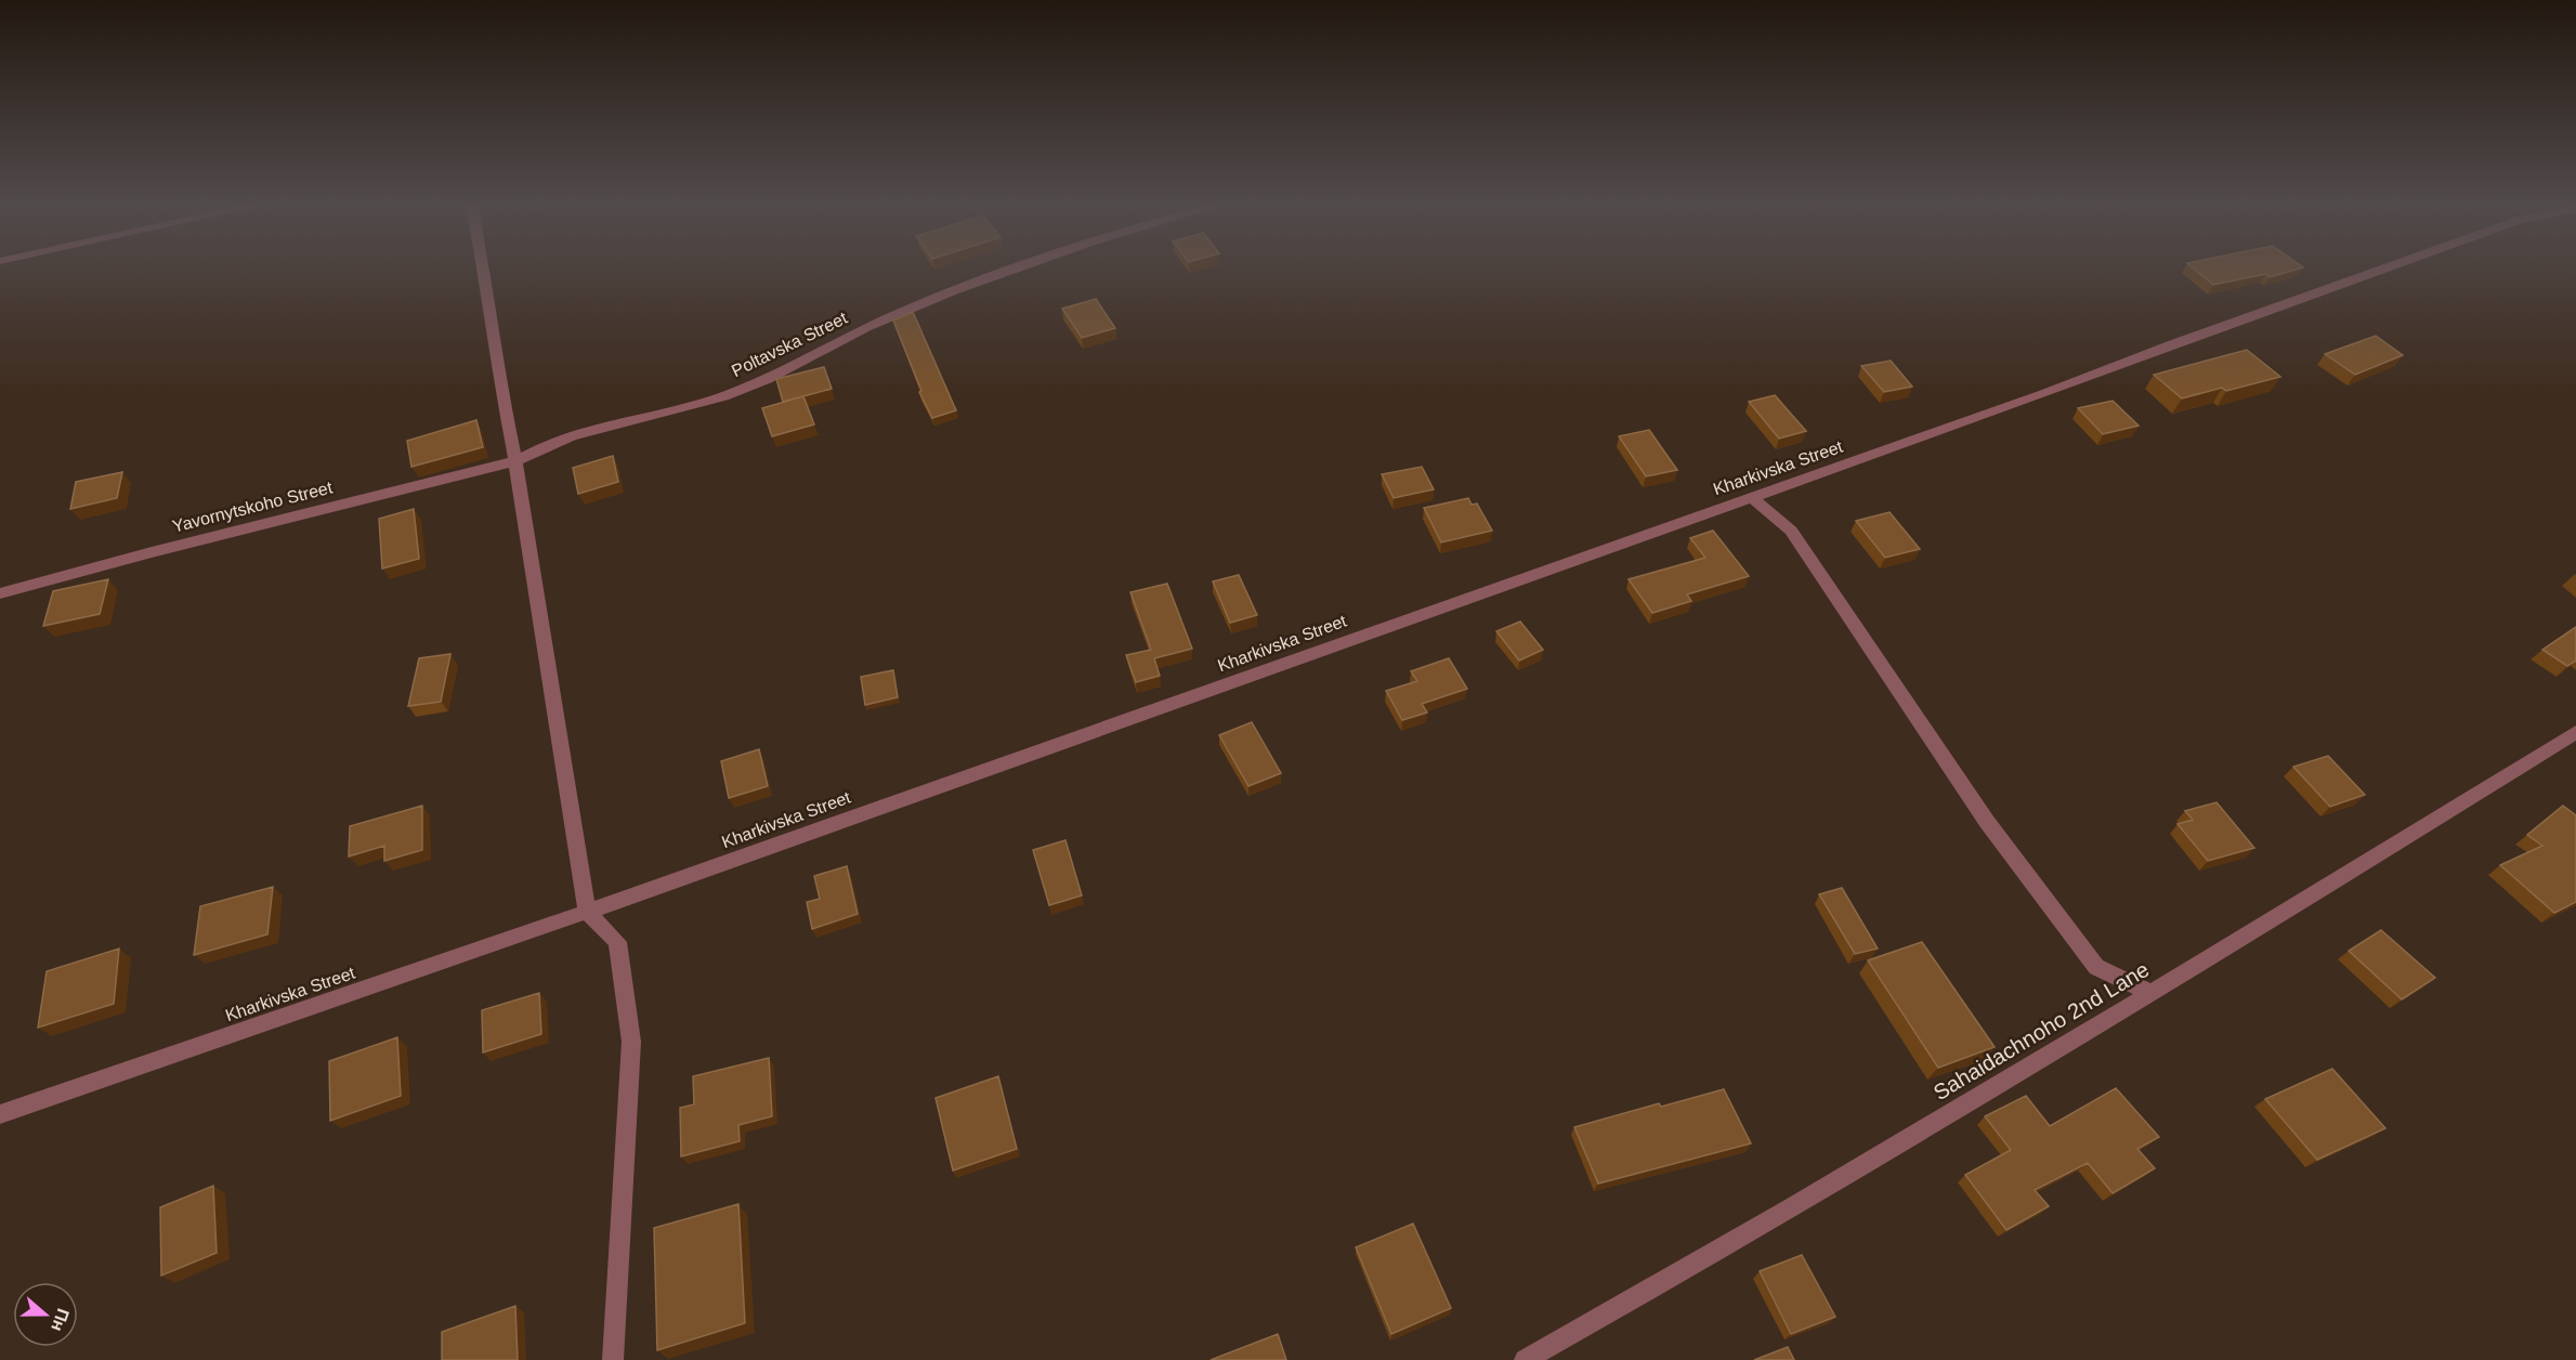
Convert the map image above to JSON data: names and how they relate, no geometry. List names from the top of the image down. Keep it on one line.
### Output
{"streets":{"street":["Poltavska Street","Kharkivska Street","Yavornytskoho Street","Sahaidachnoho 2nd Lane"]},"crossings":[["Poltavska Street","Yavornytskoho Street"]],"north":"right"}
